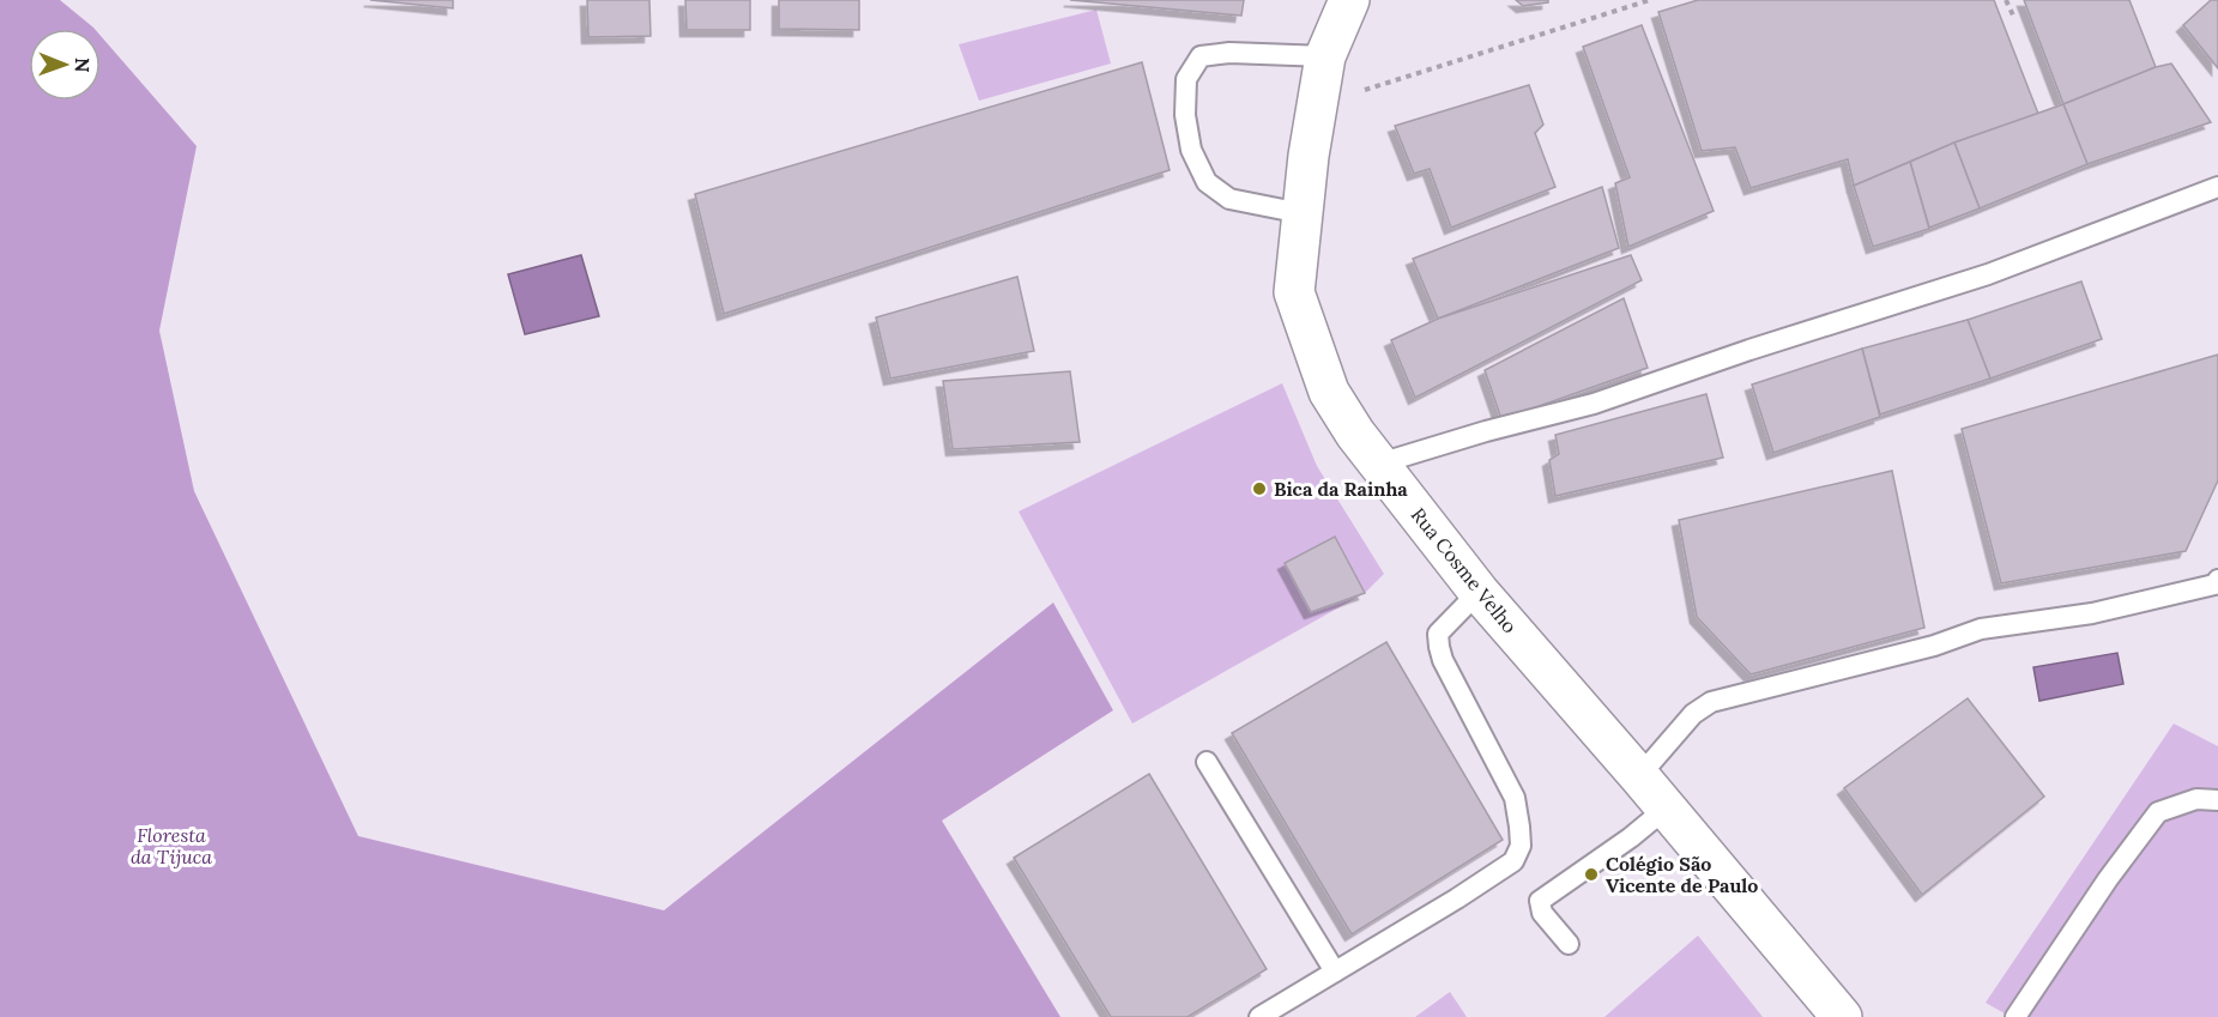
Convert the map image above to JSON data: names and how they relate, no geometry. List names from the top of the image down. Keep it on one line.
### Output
{"streets":{"main road":["Rua Cosme Velho"]},"parks":["Floresta da Tijuca"],"places":["Bica da Rainha","Colégio São Vicente de Paulo"],"north":"right"}
